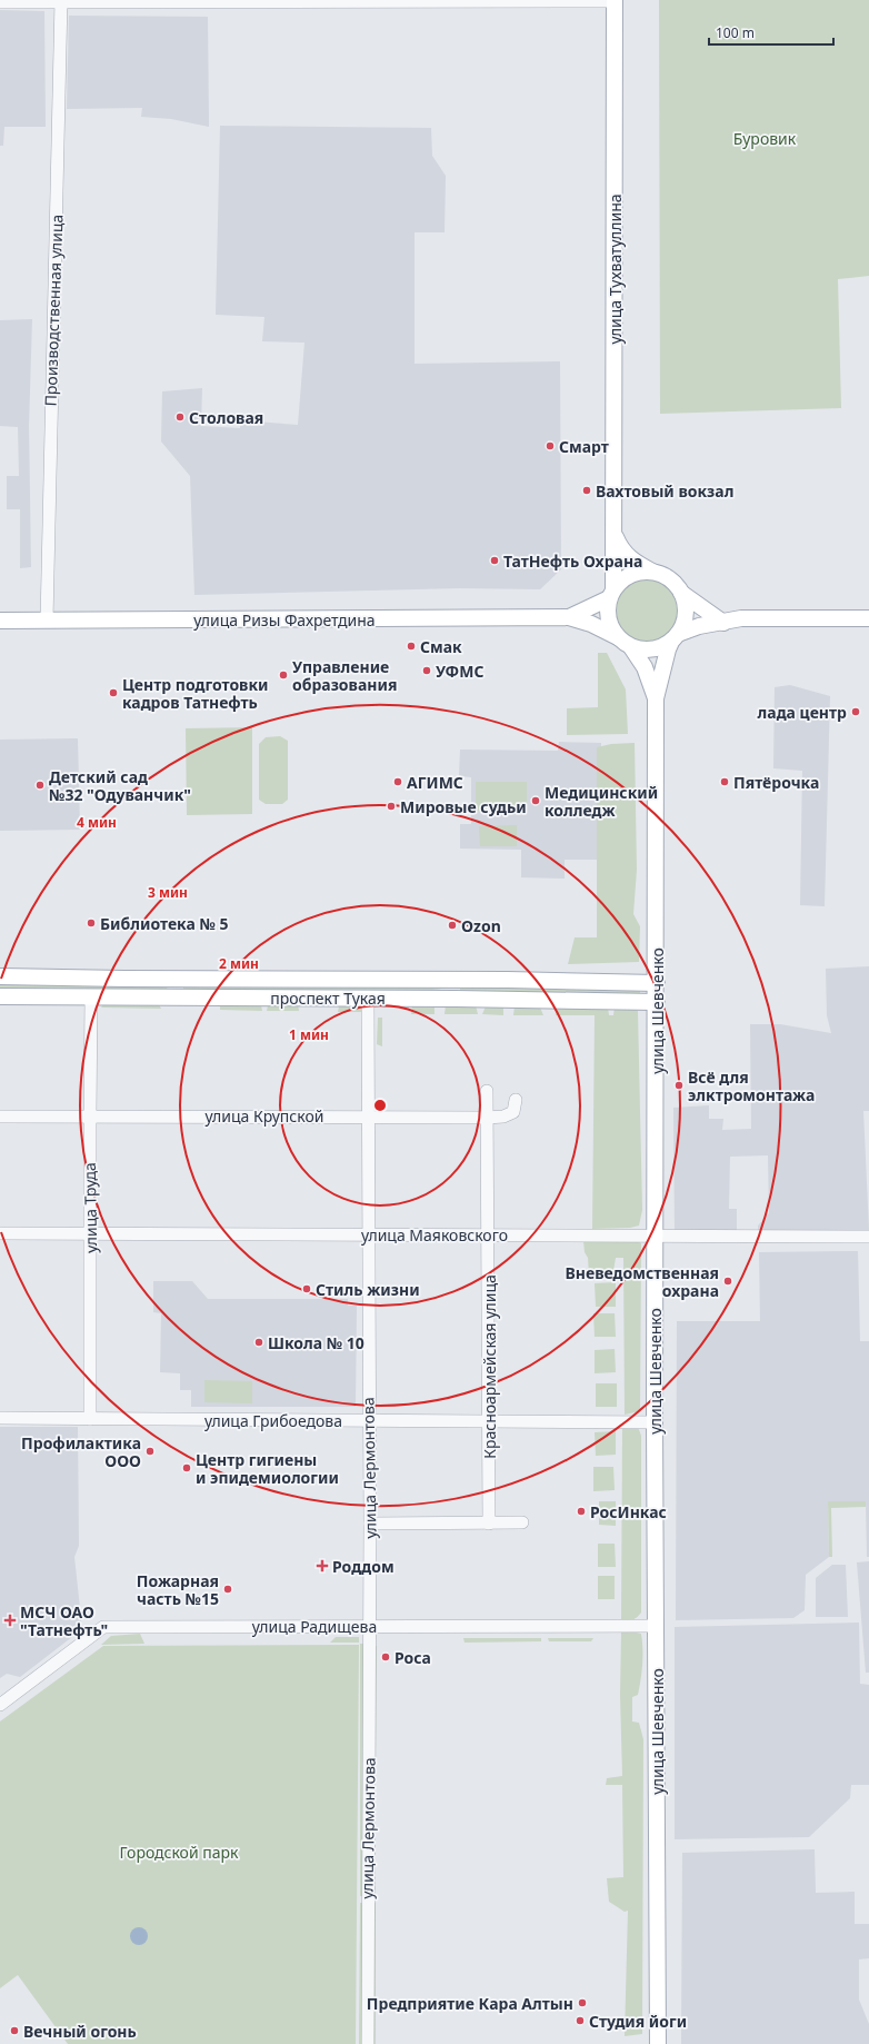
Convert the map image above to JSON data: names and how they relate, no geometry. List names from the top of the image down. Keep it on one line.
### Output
{"streets":{"main road":["улица Тухватуллина","улица Ризы Фахретдина","проспект Тукая","улица Шевченко"],"street":["Производственная улица","улица Крупской","улица Труда","улица Маяковского","Красноармейская улица","улица Грибоедова","улица Лермонтова","улица Радищева"]},"crossings":[["Производственная улица","улица Ризы Фахретдина"],["проспект Тукая","улица Шевченко"],["проспект Тукая","улица Труда"],["проспект Тукая","улица Лермонтова"],["улица Шевченко","улица Маяковского"],["улица Шевченко","улица Грибоедова"],["улица Шевченко","улица Радищева"],["улица Крупской","улица Труда"],["улица Крупской","Красноармейская улица"],["улица Крупской","улица Лермонтова"],["улица Труда","улица Маяковского"],["улица Труда","улица Грибоедова"],["улица Маяковского","Красноармейская улица"],["улица Маяковского","улица Лермонтова"],["Красноармейская улица","улица Грибоедова"],["улица Грибоедова","улица Лермонтова"],["улица Лермонтова","улица Радищева"]],"parks":["Буровик","Городской парк"],"places":{"other":["Столовая","Смарт","Вахтовый вокзал","ТатНефть Охрана","Смак","УФМС","Управление образования","Центр подготовки кадров Татнефть","лада центр","АГИМС","Пятёрочка","Детский сад №32 \"Одуванчик\"","Медицинский колледж","Мировые судьи","Библиотека № 5","Ozon","Всё для элктромонтажа","Вневедомственная охрана","Стиль жизни","Школа № 10","Профилактика ООО","Центр гигиены и эпидемиологии","РосИнкас","Пожарная часть №15","Роса","Предприятие Кара Алтын","Студия йоги","Вечный огонь"],"health":["Роддом","МСЧ ОАО \"Татнефть\""]},"scale_bar":"100 m","rings":["4 мин","3 мин","2 мин","1 мин"]}
